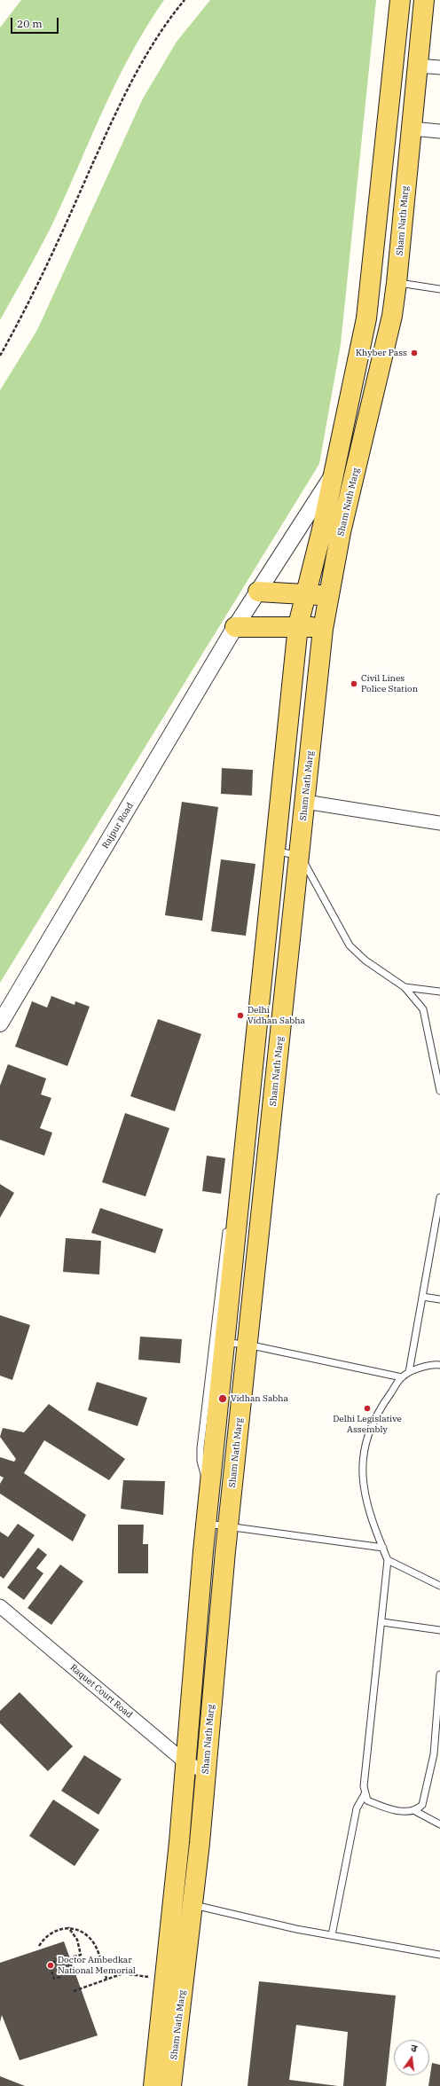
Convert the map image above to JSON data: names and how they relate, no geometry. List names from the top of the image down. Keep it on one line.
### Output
{"streets":{"main road":["Sham Nath Marg"],"street":["Rajpur Road","Raquet Court Road"]},"crossings":[["Sham Nath Marg","Rajpur Road"],["Sham Nath Marg","Raquet Court Road"]],"places":["Khyber Pass","Civil Lines Police Station","Delhi Vidhan Sabha","Vidhan Sabha","Delhi Legislative Assembly","Doctor Ambedkar National Memorial"],"scale_bar":"20 m","north":"top"}
